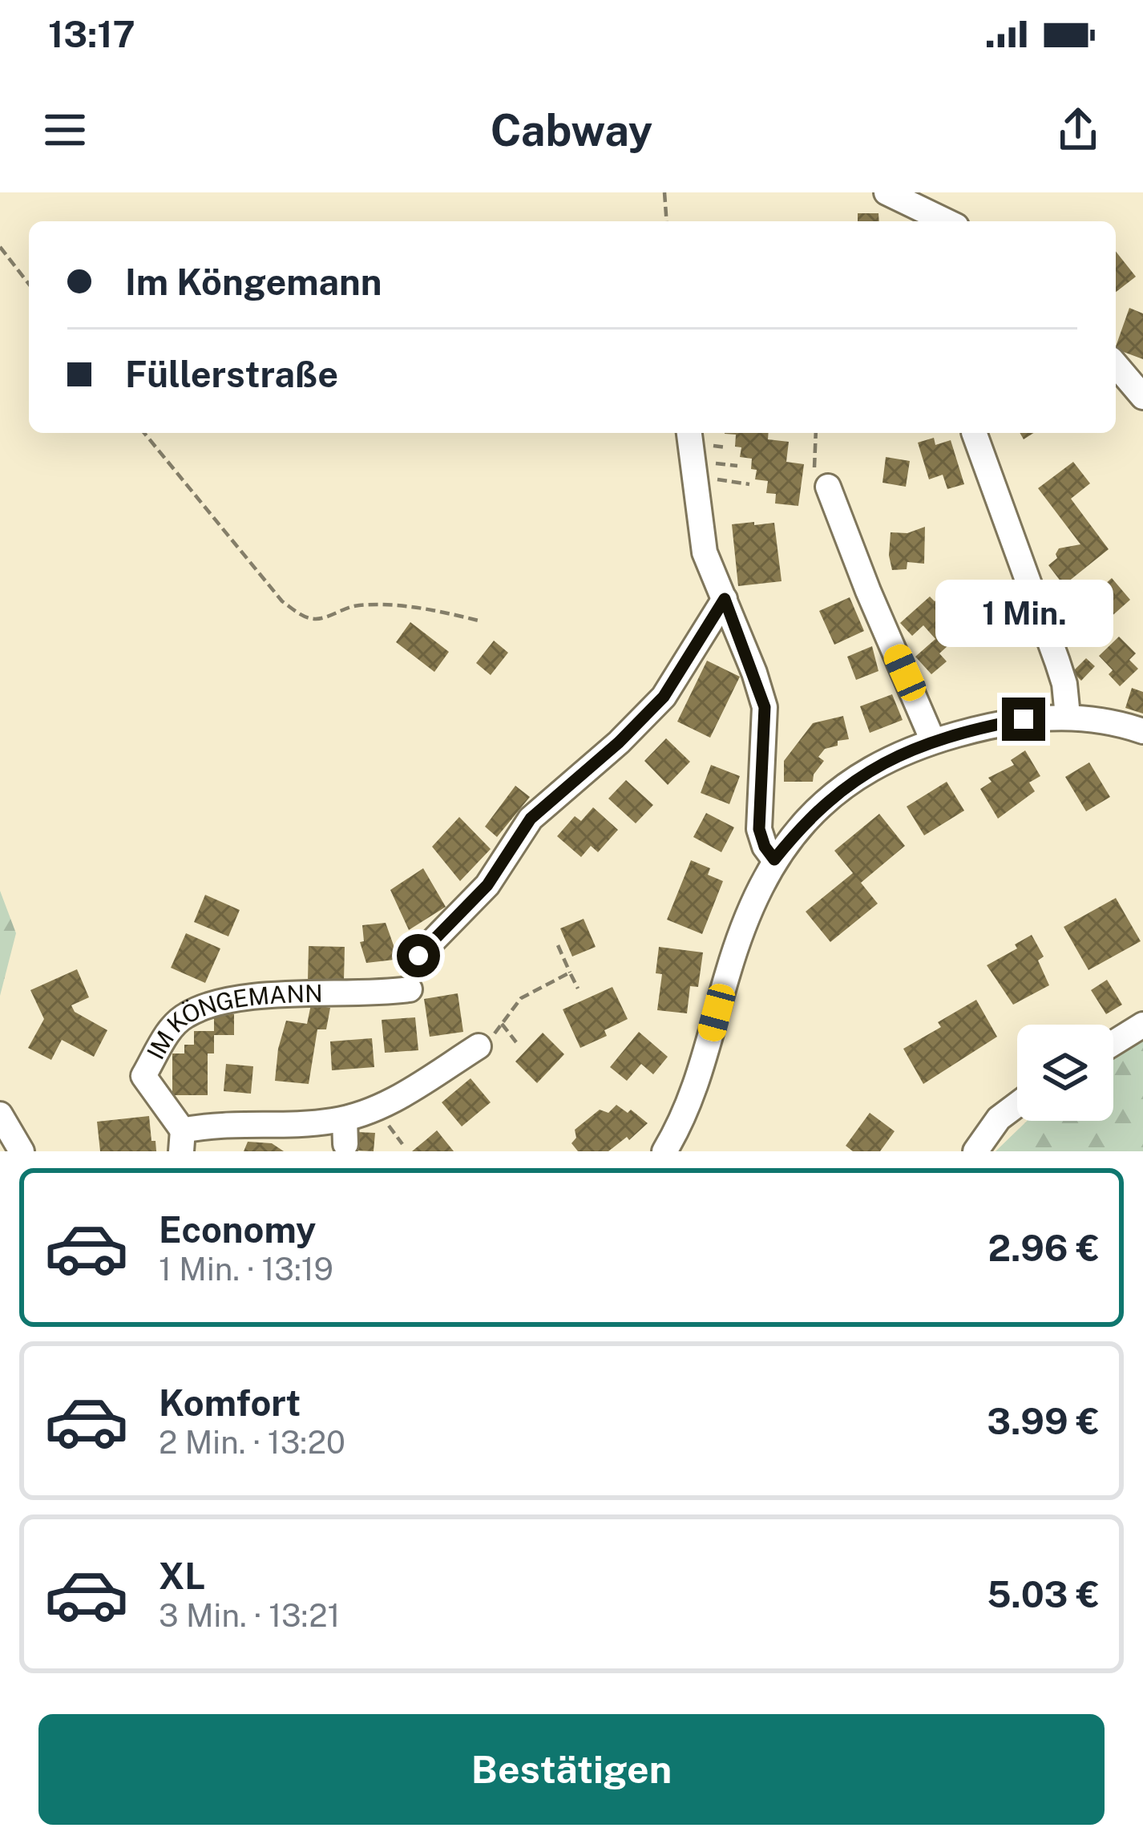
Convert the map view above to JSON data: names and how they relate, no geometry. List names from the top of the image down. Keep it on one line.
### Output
{"streets":{"street":["IM KÖNGEMANN"]},"page":{"status":"13:17","header":"Cabway","banner":["Im Köngemann","Füllerstraße"],"bubble":"1 Min.","list":[{"name":"Economy","note":"1 Min. · 13:19","value":"2.96 €"},{"name":"Komfort","note":"2 Min. · 13:20","value":"3.99 €"},{"name":"XL","note":"3 Min. · 13:21","value":"5.03 €"}],"buttons":"Bestätigen"}}
